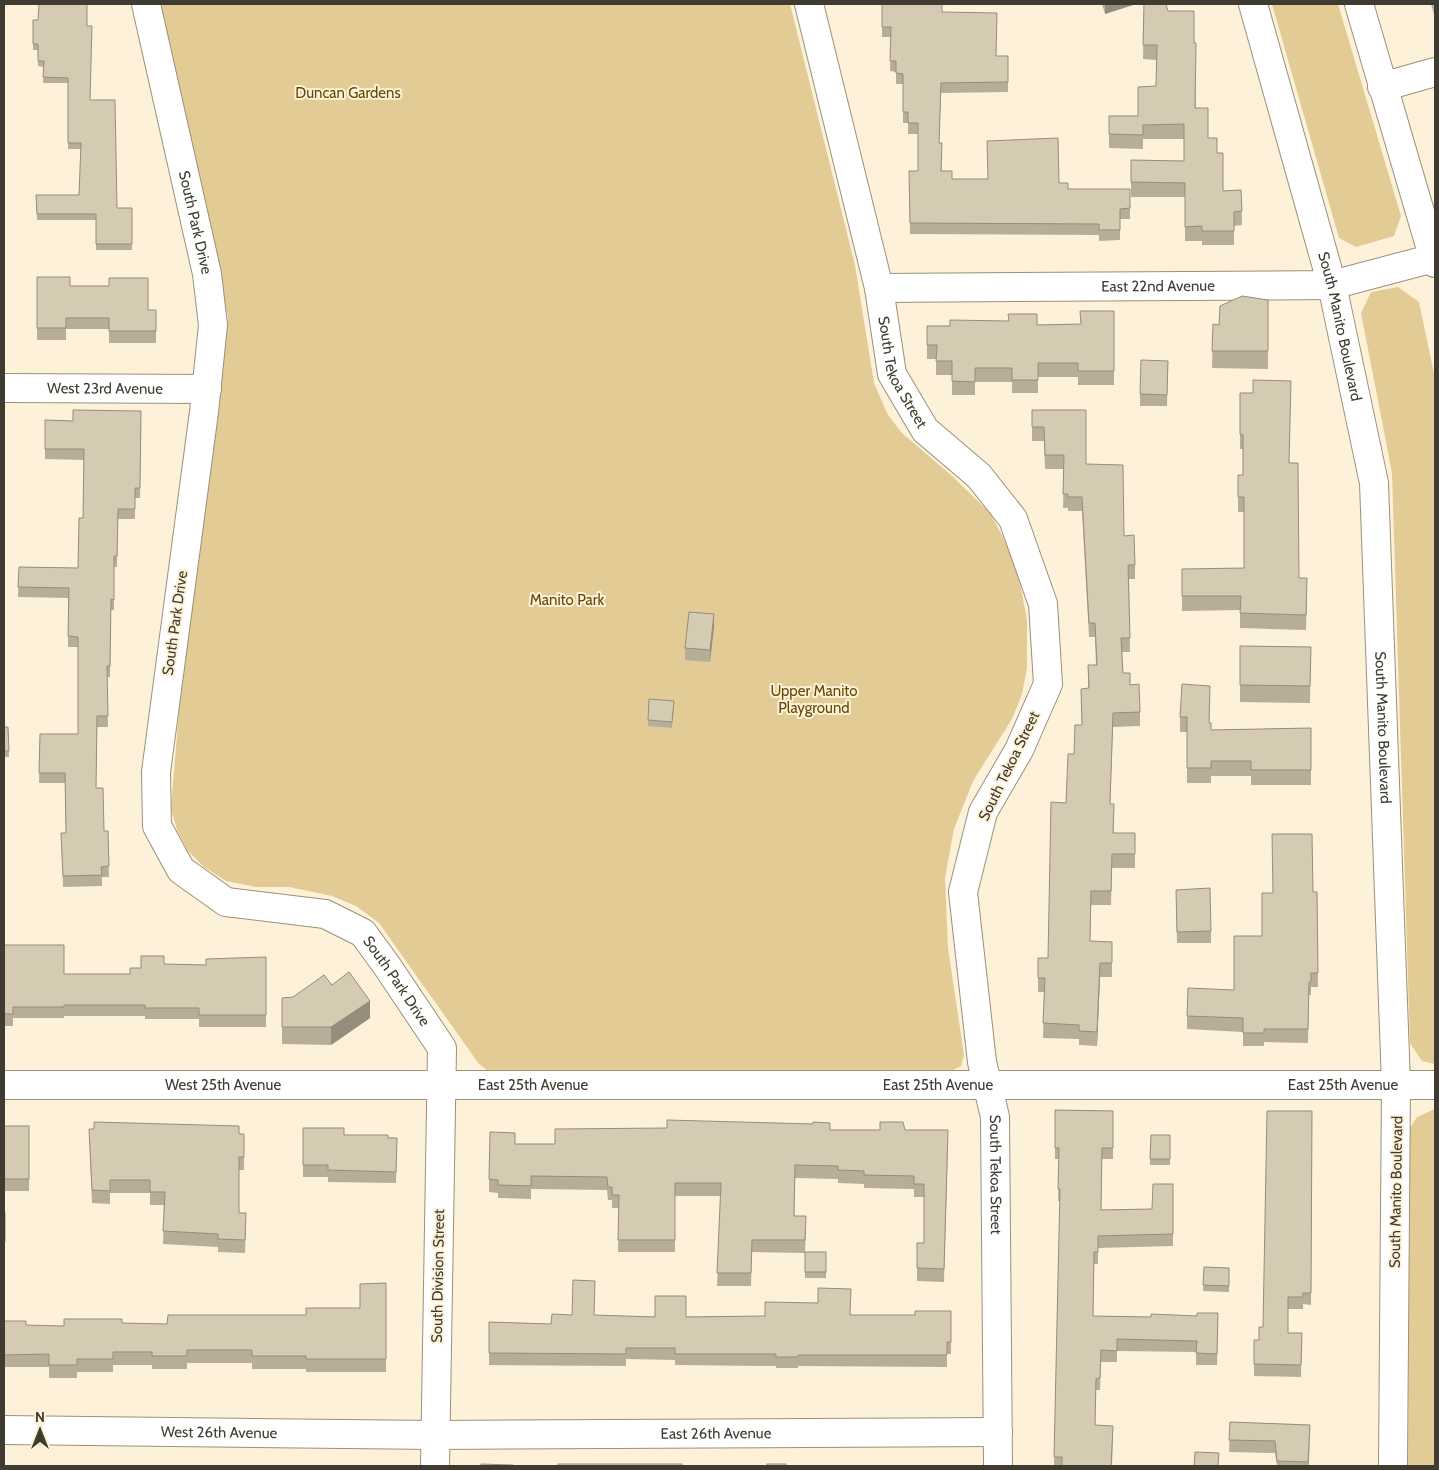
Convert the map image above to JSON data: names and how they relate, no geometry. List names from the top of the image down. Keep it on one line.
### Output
{"streets":{"street":["South Park Drive","East 22nd Avenue","South Manito Boulevard","South Tekoa Street","West 23rd Avenue","East 25th Avenue","West 25th Avenue","South Division Street","West 26th Avenue","East 26th Avenue"]},"crossings":[["South Park Drive","West 23rd Avenue"],["South Park Drive","East 25th Avenue"],["South Park Drive","West 25th Avenue"],["South Park Drive","South Division Street"],["East 22nd Avenue","South Manito Boulevard"],["East 22nd Avenue","South Tekoa Street"],["South Manito Boulevard","East 25th Avenue"],["South Tekoa Street","East 25th Avenue"],["South Tekoa Street","East 26th Avenue"],["East 25th Avenue","West 25th Avenue"],["East 25th Avenue","South Division Street"],["West 25th Avenue","South Division Street"],["South Division Street","West 26th Avenue"],["South Division Street","East 26th Avenue"],["West 26th Avenue","East 26th Avenue"]],"parks":["Duncan Gardens","Manito Park","Upper Manito Playground"],"north":"top"}
